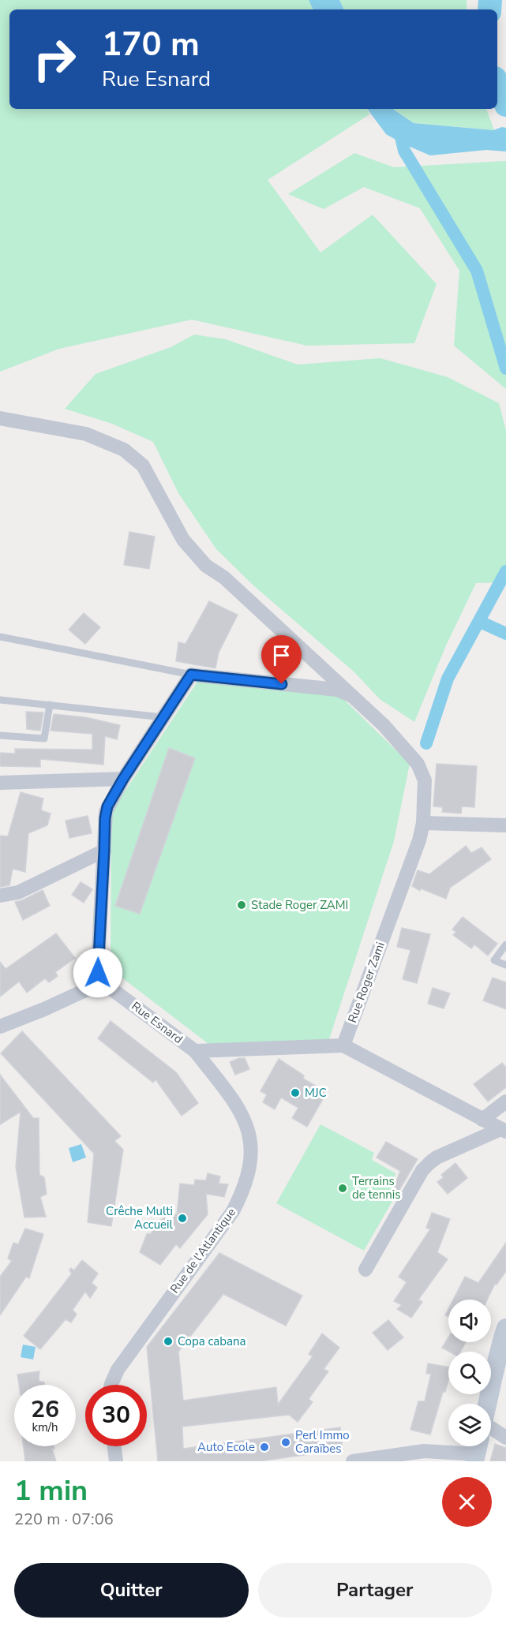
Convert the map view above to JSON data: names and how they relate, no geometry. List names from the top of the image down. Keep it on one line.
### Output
{"streets":{"street":["Rue Roger Zami","Rue Esnard","Rue de l'Atlantique"]},"crossings":[["Rue Roger Zami","Rue Esnard"],["Rue Esnard","Rue de l'Atlantique"]],"places":["Stade Roger ZAMI","MJC","Terrains de tennis","Crêche Multi Accueil","Copa cabana","Perl Immo Caraïbes","Auto Ecole"],"page":{"turn":["170 m","Rue Esnard"],"speed":"26 km/h","limit":"30","heading":["1 min","220 m · 07:06"],"buttons":["Quitter","Partager"]}}
